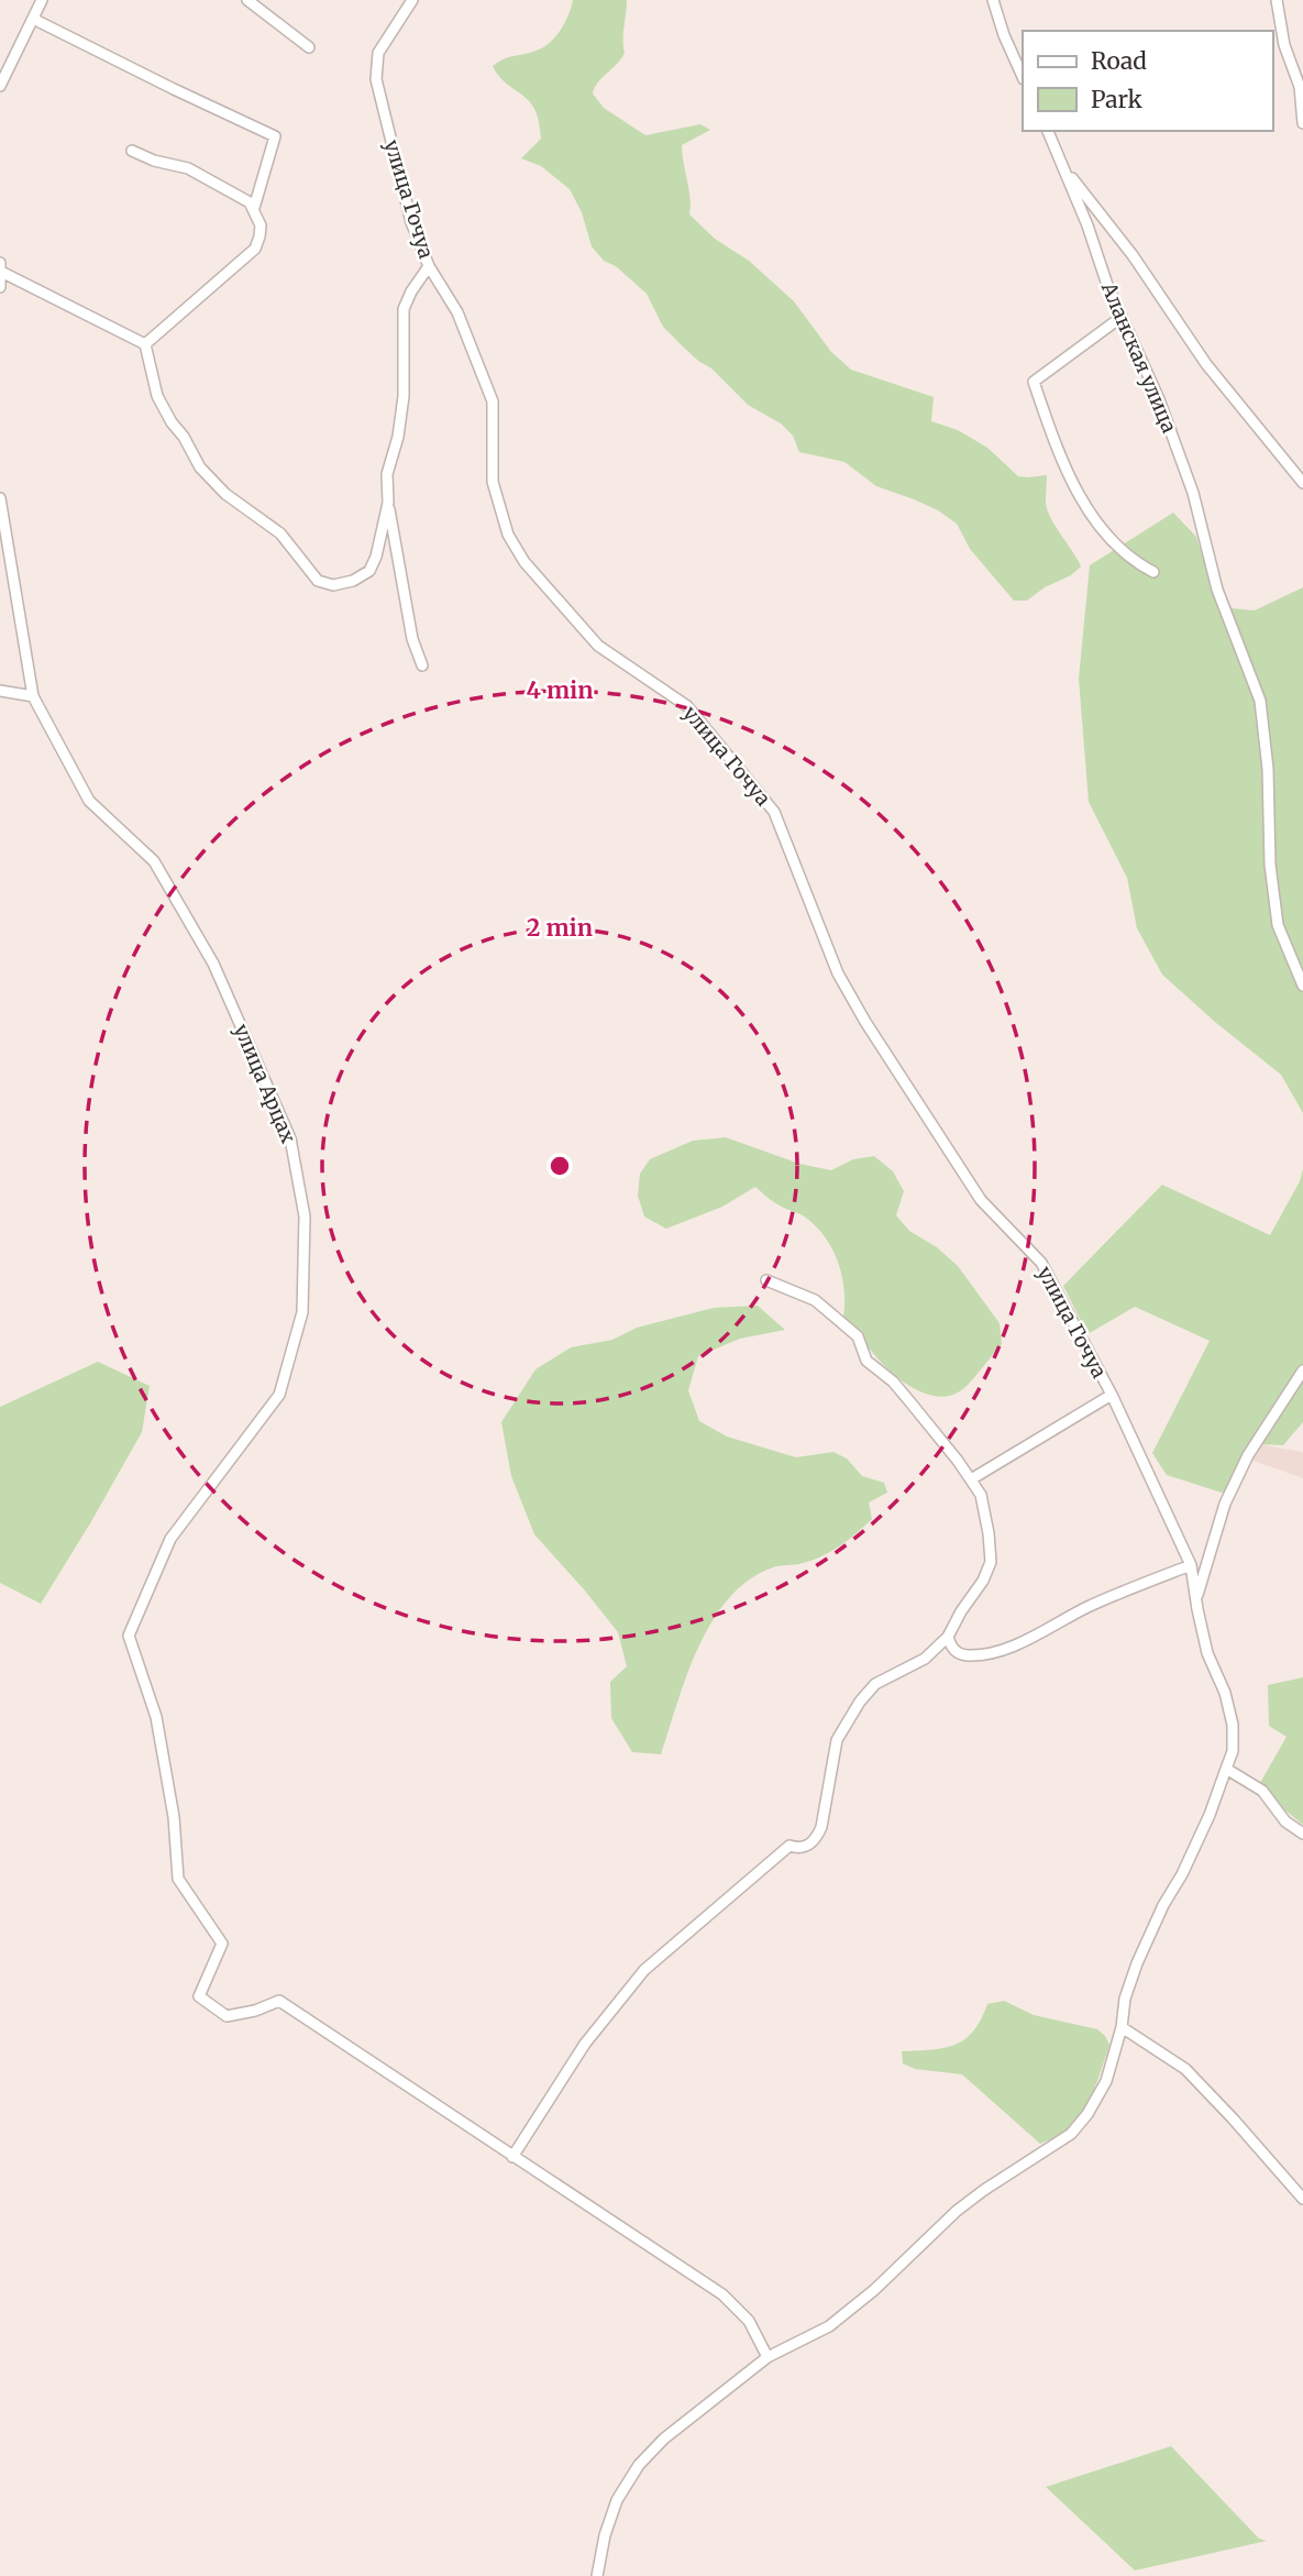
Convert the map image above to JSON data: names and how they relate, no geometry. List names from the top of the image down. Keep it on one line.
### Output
{"streets":{"street":["улица Гочуа","Аланская улица","улица Арцах"]},"legend":["Road","Park"],"rings":["4 min","2 min"]}
